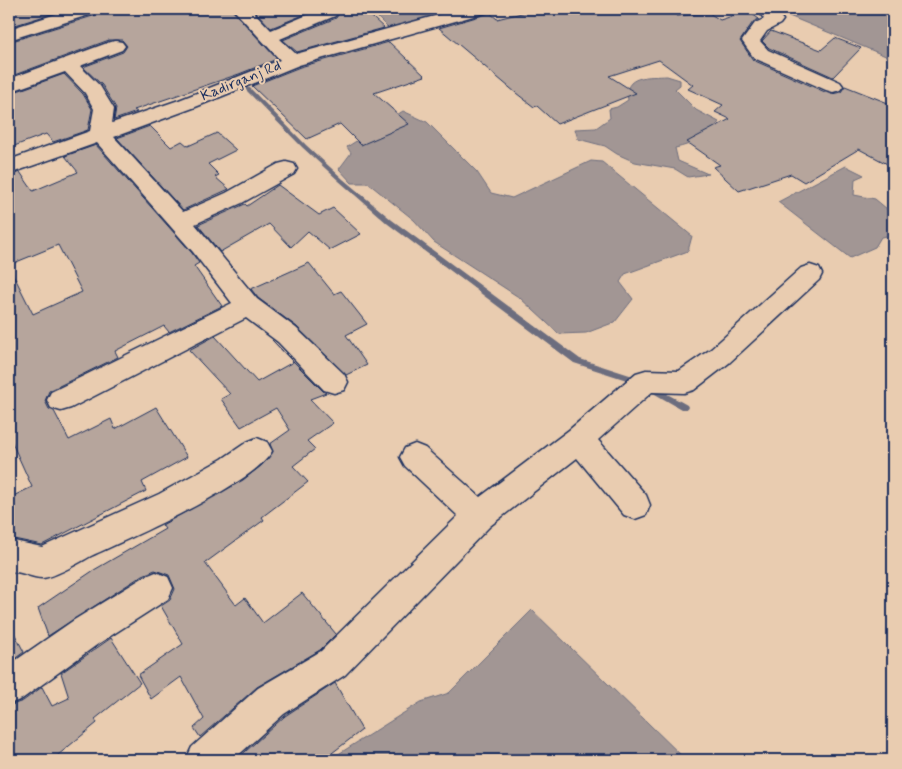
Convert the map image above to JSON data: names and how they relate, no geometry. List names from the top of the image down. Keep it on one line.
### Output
{"streets":{"street":["Kadirganj Rd"]}}
